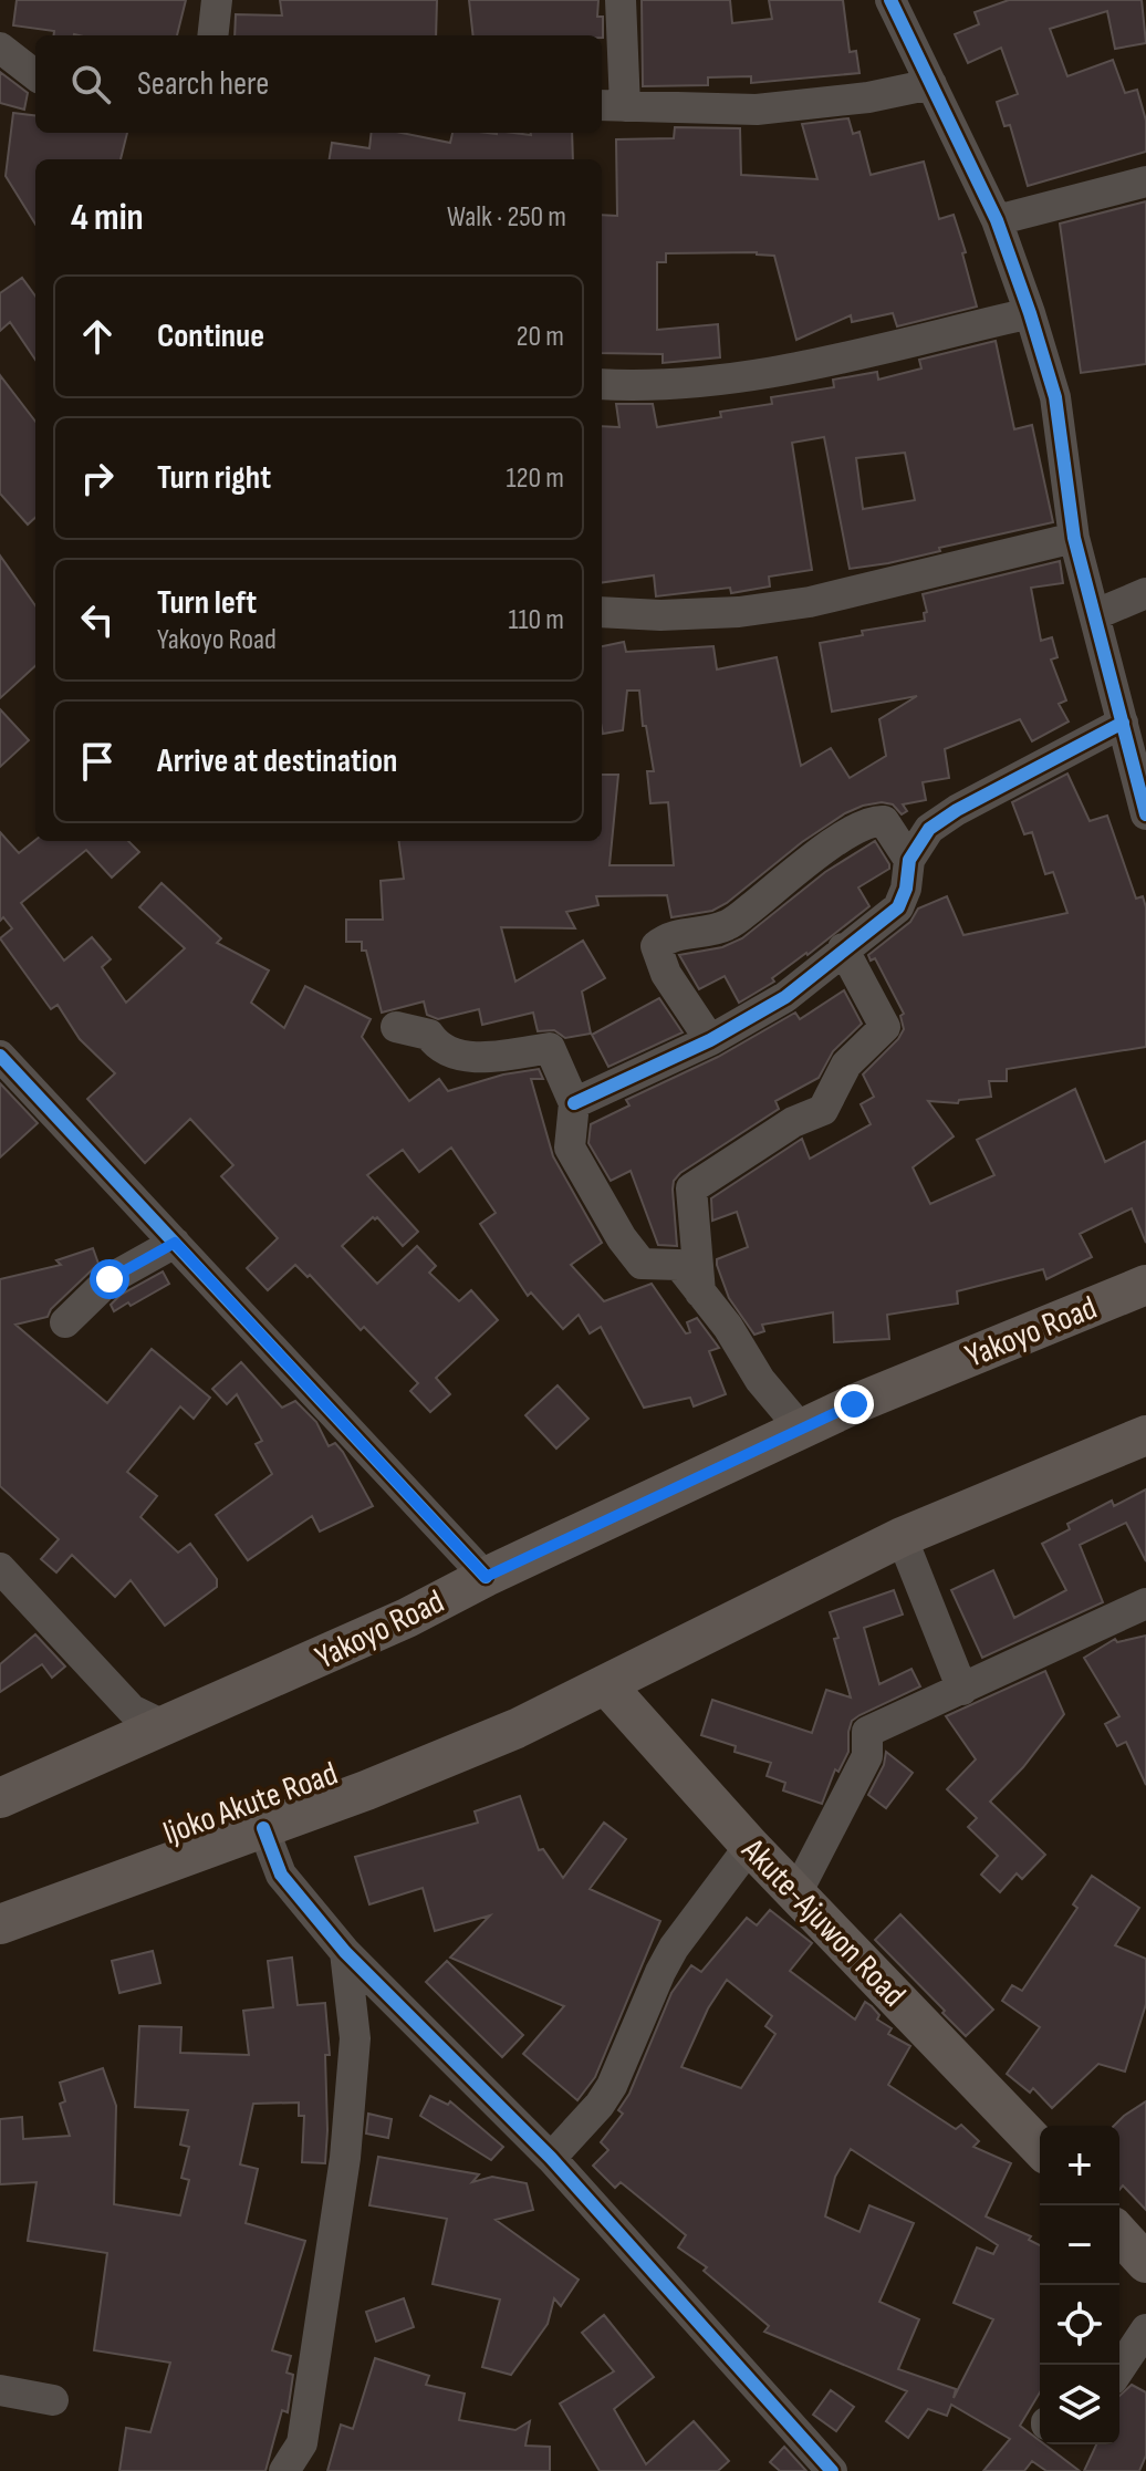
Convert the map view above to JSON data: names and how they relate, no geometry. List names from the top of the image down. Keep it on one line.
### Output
{"streets":{"main road":["Yakoyo Road","Ijoko Akute Road","Akute-Ajuwon Road"]},"crossings":[["Ijoko Akute Road","Akute-Ajuwon Road"]],"page":{"search":"Search here","heading":["4 min","Walk · 250 m"],"list":[["Continue","20 m"],["Turn right","120 m"],["Turn left","Yakoyo Road","110 m"],"Arrive at destination"],"map_buttons":["+","−"]}}
